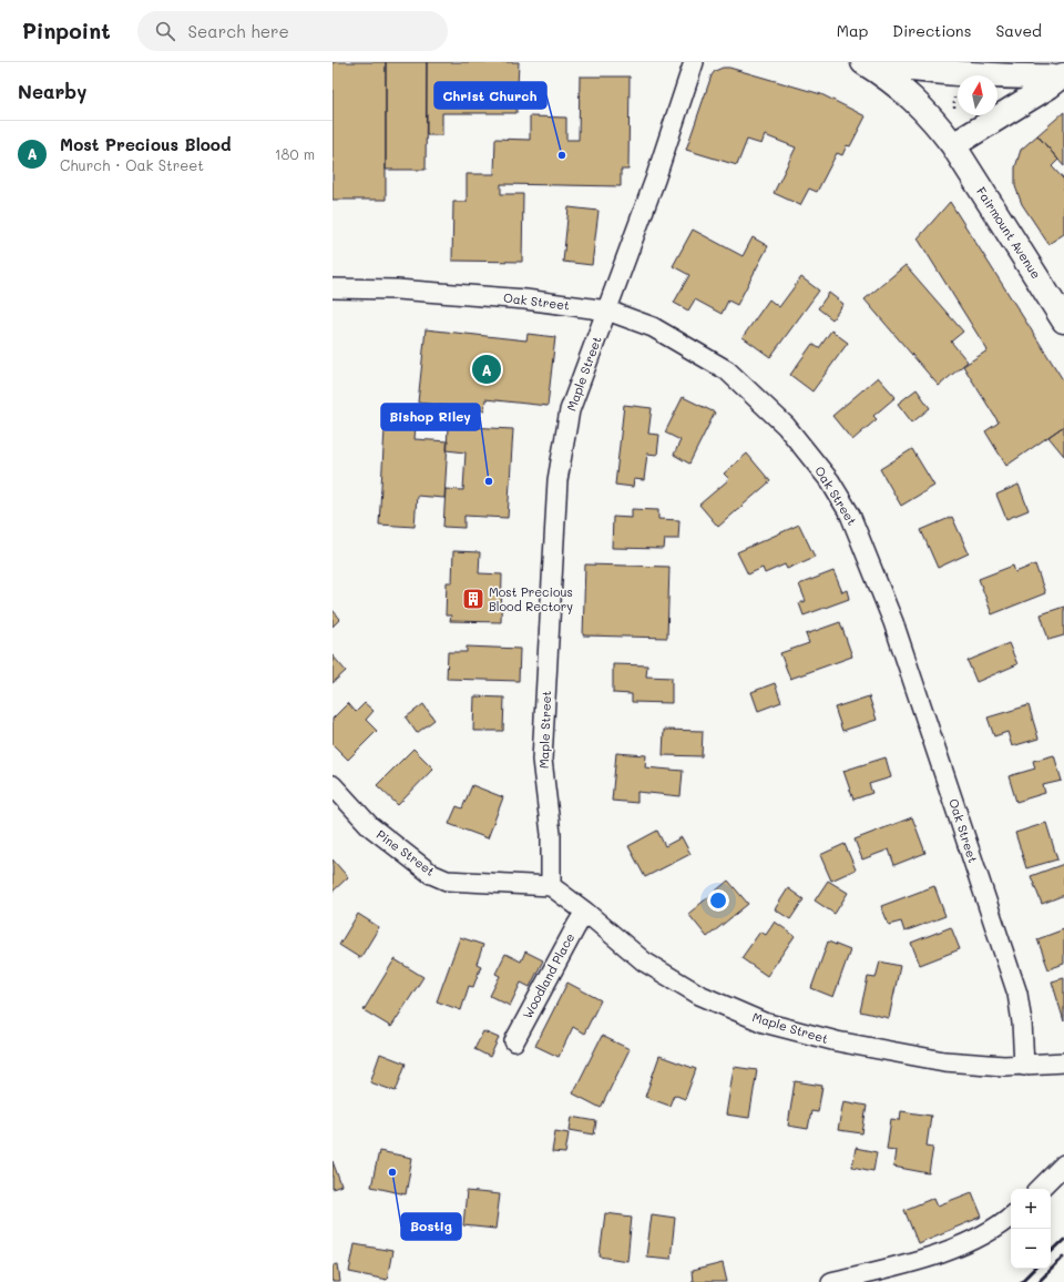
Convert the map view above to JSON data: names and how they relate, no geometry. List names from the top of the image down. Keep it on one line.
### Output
{"streets":{"main road":["Fairmount Avenue"],"street":["Oak Street","Maple Street","Pine Street","Woodland Place"]},"crossings":[["Oak Street","Maple Street"],["Maple Street","Pine Street"],["Maple Street","Woodland Place"]],"places":{"other":["Christ Church","Bishop Riley","Bostig"],"building":["Most Precious Blood Rectory"]},"north":"top","page":{"header":"Pinpoint","search":"Search here","nav":["Map","Directions","Saved"],"heading":"Nearby","list":[{"mark":"A","name":"Most Precious Blood","note":"Church · Oak Street","value":"180 m"}],"pins":"A","map_buttons":["+","−"]}}
